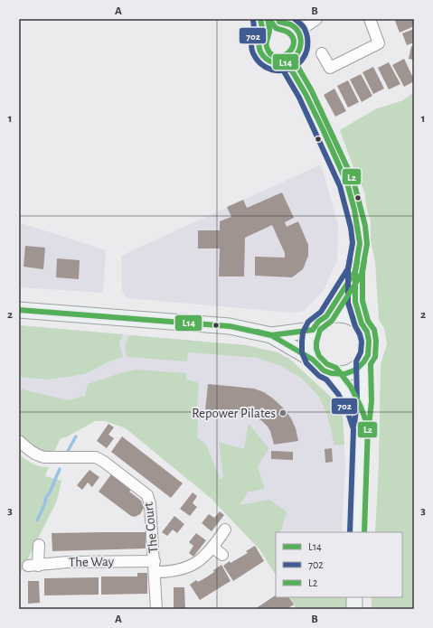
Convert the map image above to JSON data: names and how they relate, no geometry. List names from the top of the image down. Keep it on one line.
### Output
{"streets":{"street":["The Court","The Way"]},"crossings":[["The Court","The Way"]],"places":["Repower Pilates"],"lines":["transit line L14","transit line 702","transit line L2"],"legend":["L14","702","L2"],"grid":{"columns":["A","B"],"rows":["1","2","3"]}}
